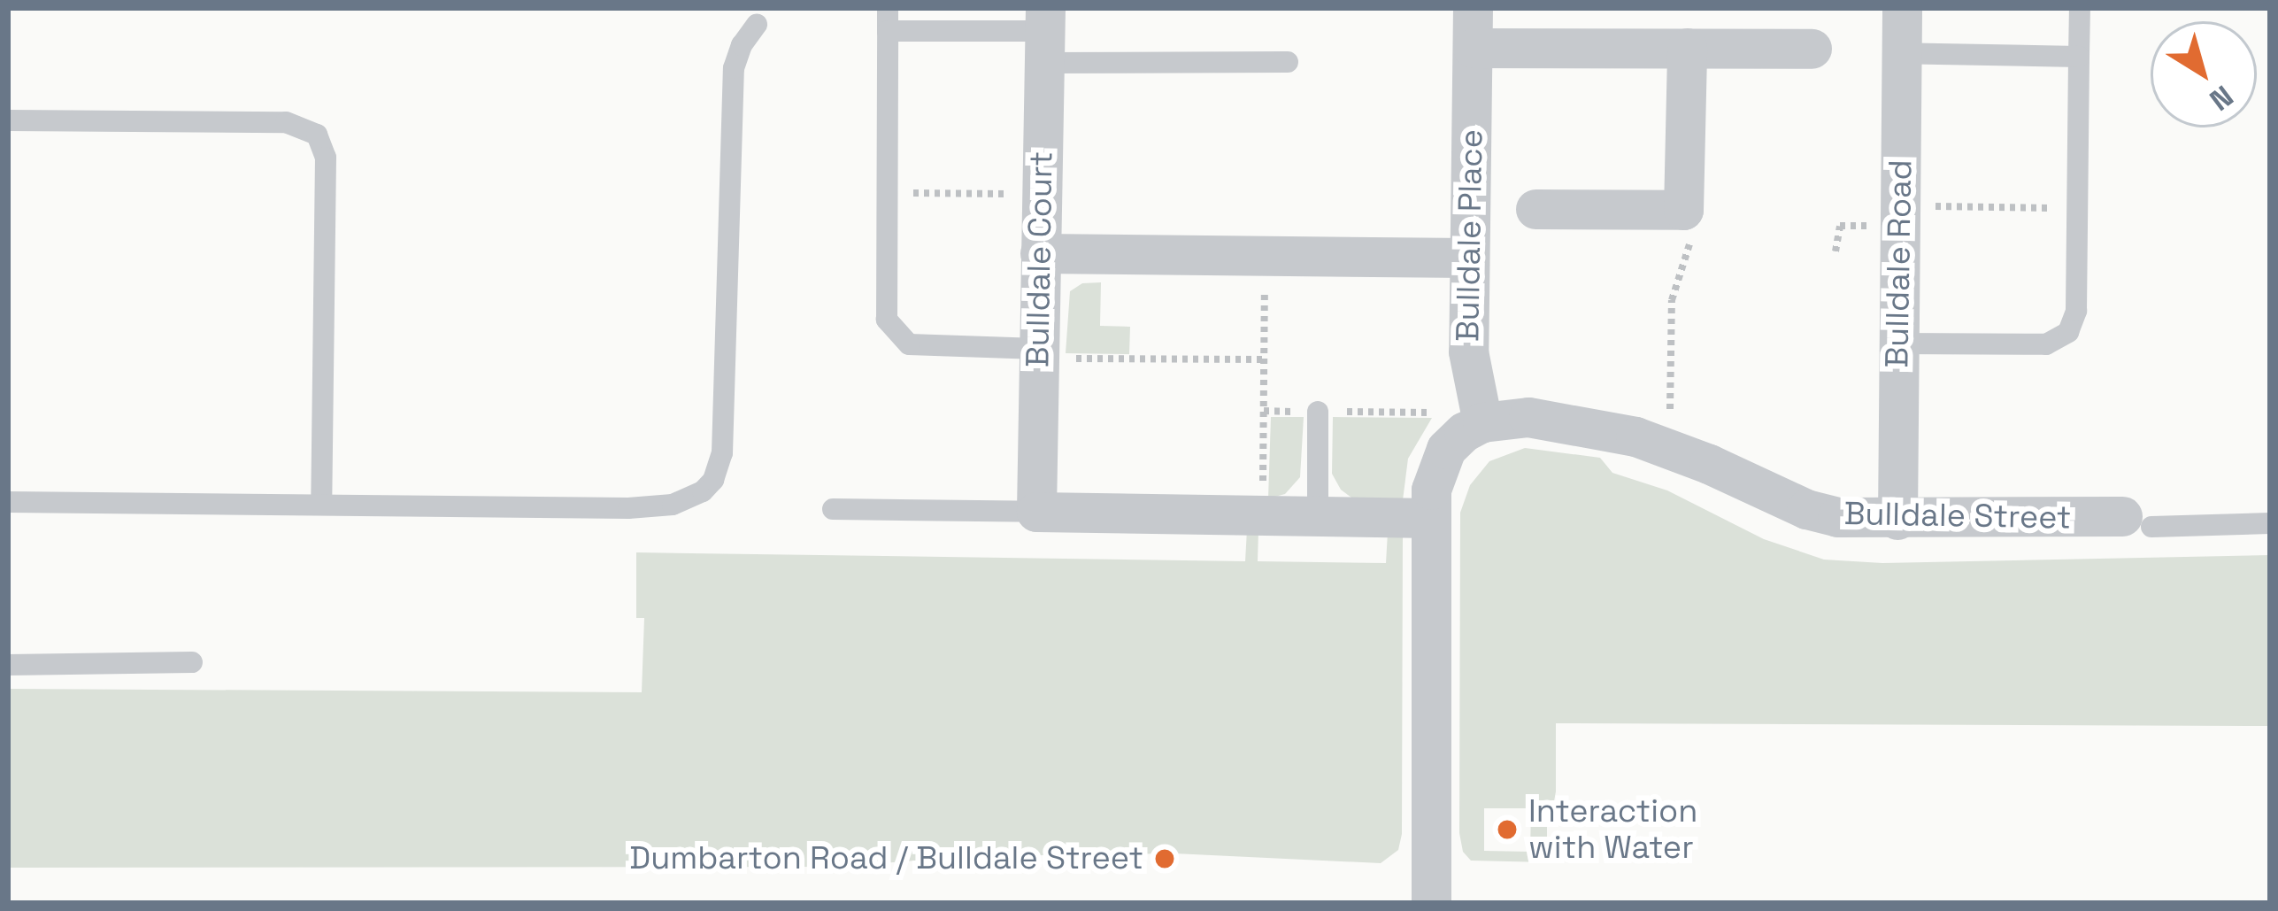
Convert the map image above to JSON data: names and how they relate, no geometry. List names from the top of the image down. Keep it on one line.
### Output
{"streets":{"street":["Bulldale Place","Bulldale Court","Bulldale Road","Bulldale Street"]},"crossings":[["Bulldale Place","Bulldale Street"],["Bulldale Road","Bulldale Street"]],"places":["Interaction with Water","Dumbarton Road / Bulldale Street"],"north":"bottom right"}
